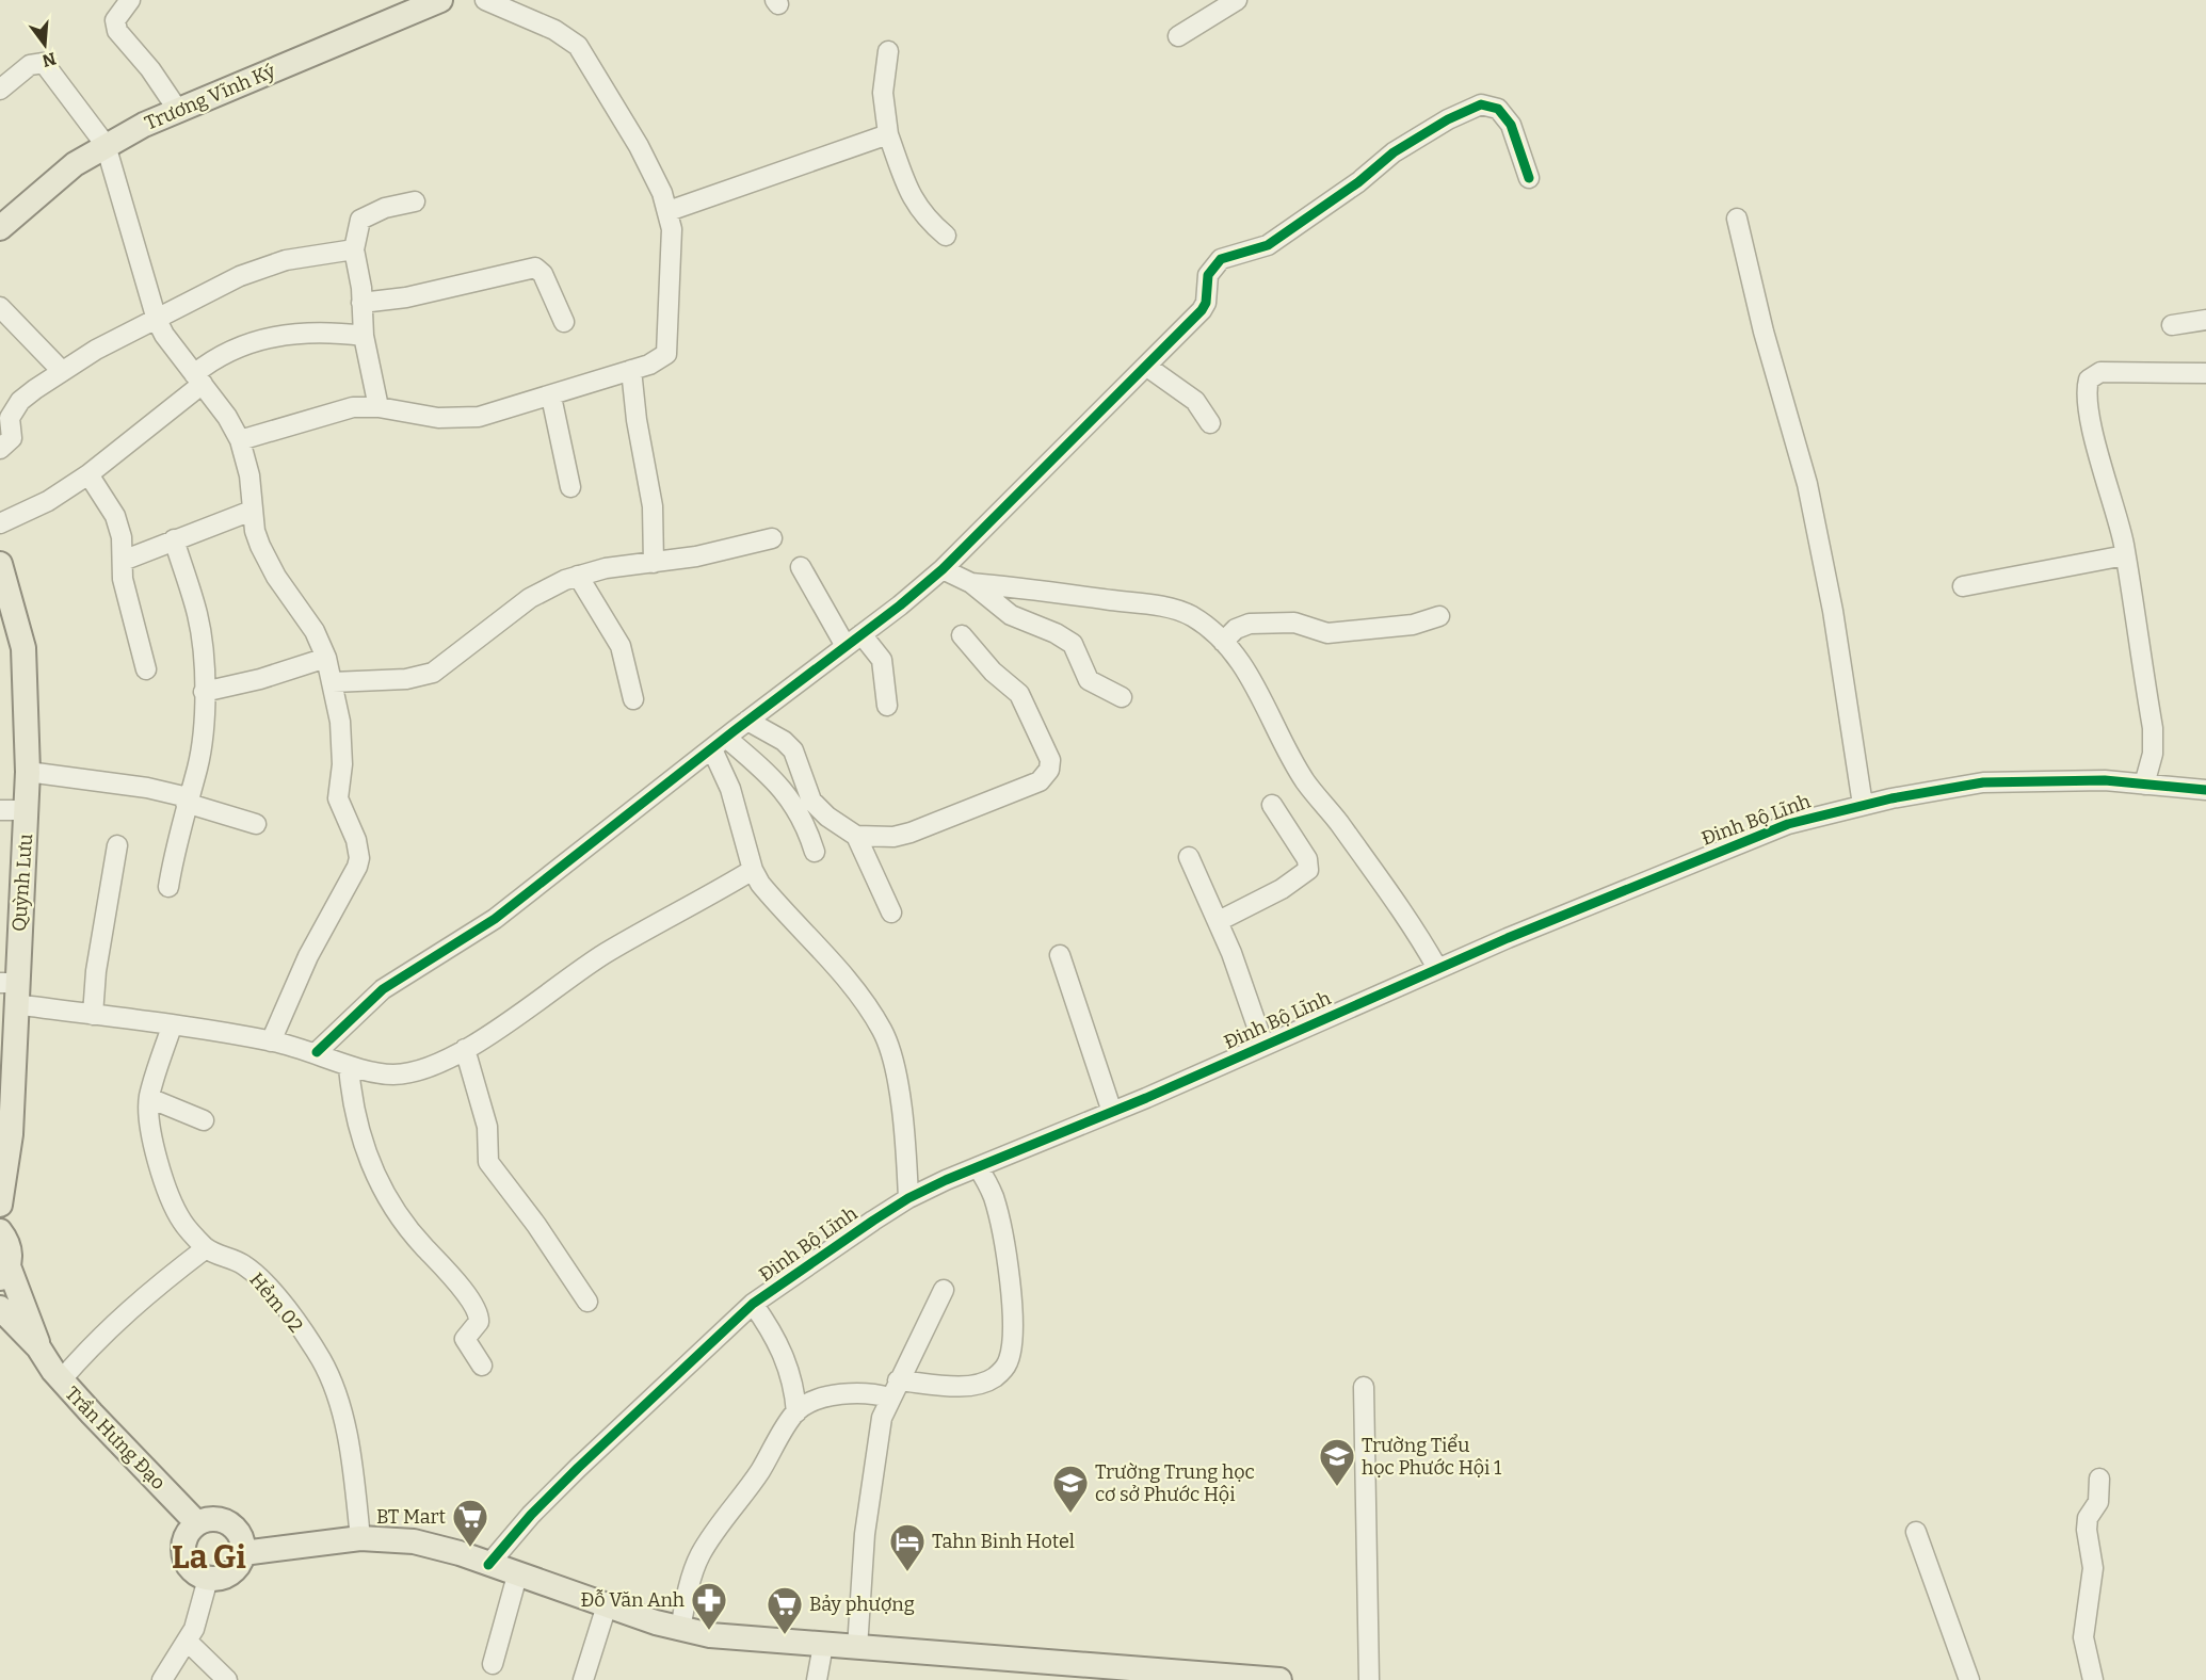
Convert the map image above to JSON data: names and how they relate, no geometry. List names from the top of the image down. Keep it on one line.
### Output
{"streets":{"main road":["Trương Vĩnh Ký","Quỳnh Lưu","Trần Hưng Đạo"],"street":["Đinh Bộ Lĩnh","Hẻm 02"]},"districts":["La Gi"],"places":{"school or university":["Trường Tiểu học Phước Hội 1","Trường Trung học cơ sở Phước Hội"],"supermarket":["BT Mart","Bảy phượng"],"hotel":["Tahn Binh Hotel"],"pharmacy":["Đỗ Văn Anh"]},"north":"bottom"}
